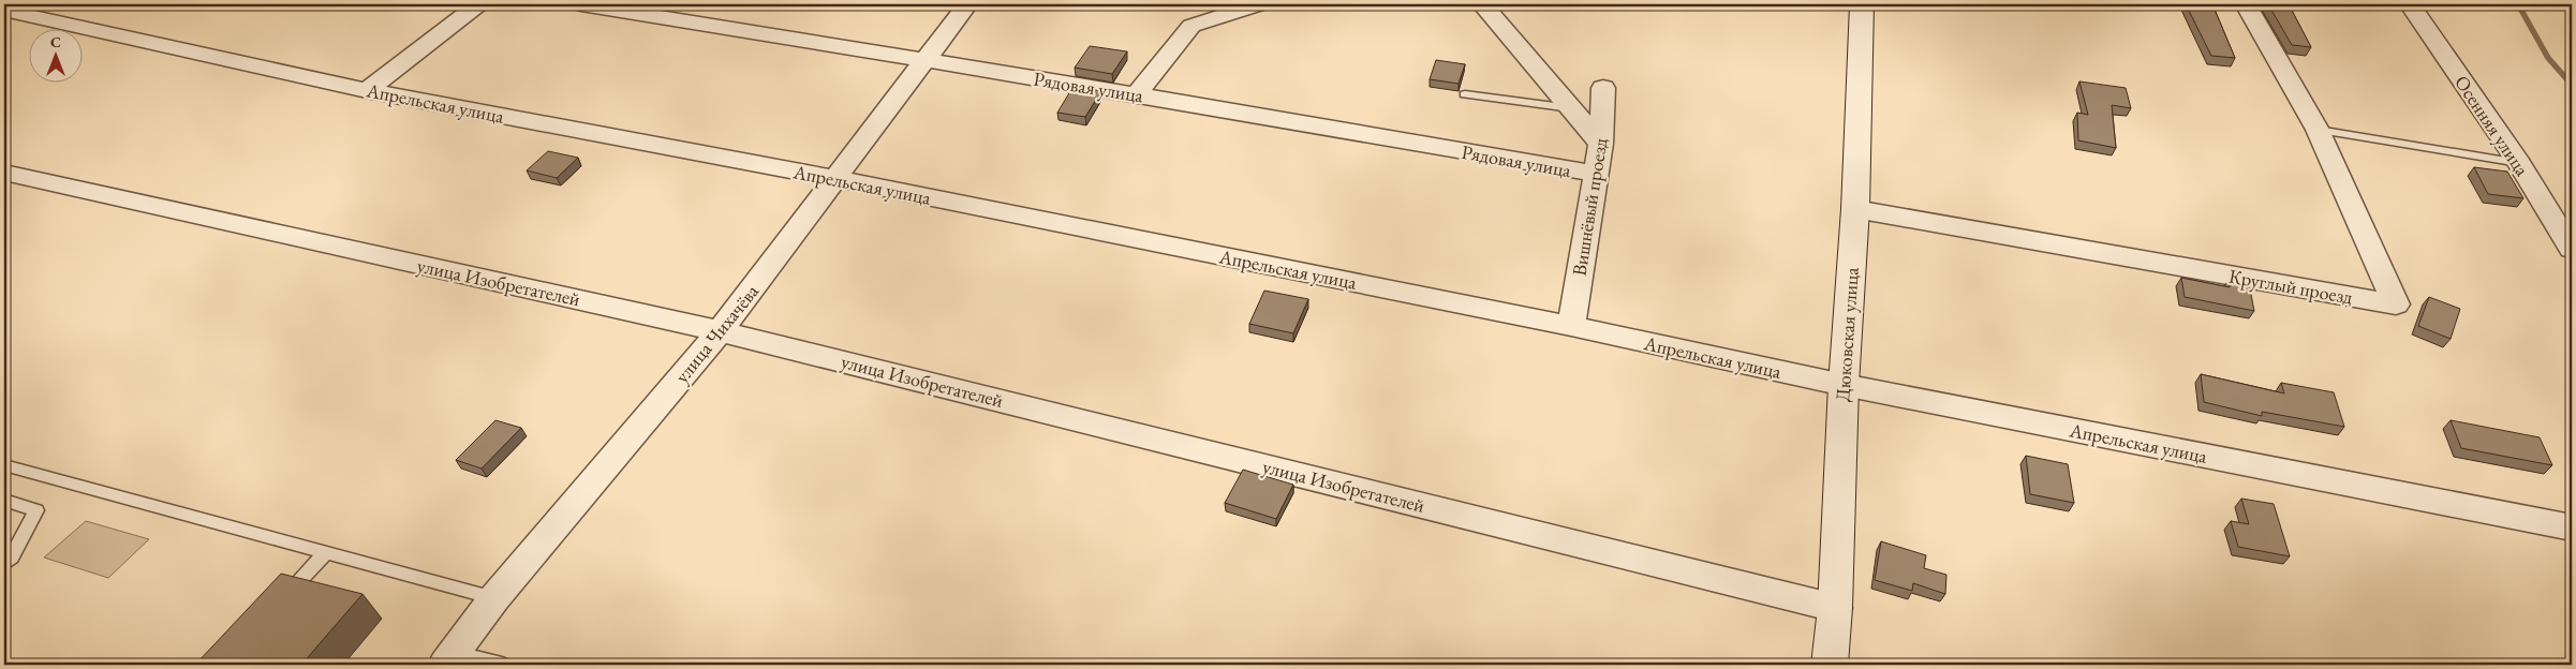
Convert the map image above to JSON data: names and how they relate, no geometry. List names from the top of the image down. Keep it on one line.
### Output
{"streets":{"street":["Рядовая улица","Апрельская улица","Осенняя улица","Вишнёвый проезд","улица Изобретателей","Круглый проезд","улица Чихачёва","Дюковская улица"]},"crossings":[["Рядовая улица","Вишнёвый проезд"],["Рядовая улица","улица Чихачёва"],["Апрельская улица","Вишнёвый проезд"],["Апрельская улица","улица Чихачёва"],["Апрельская улица","Дюковская улица"],["улица Изобретателей","улица Чихачёва"],["улица Изобретателей","Дюковская улица"],["Круглый проезд","Дюковская улица"]],"north":"top"}
